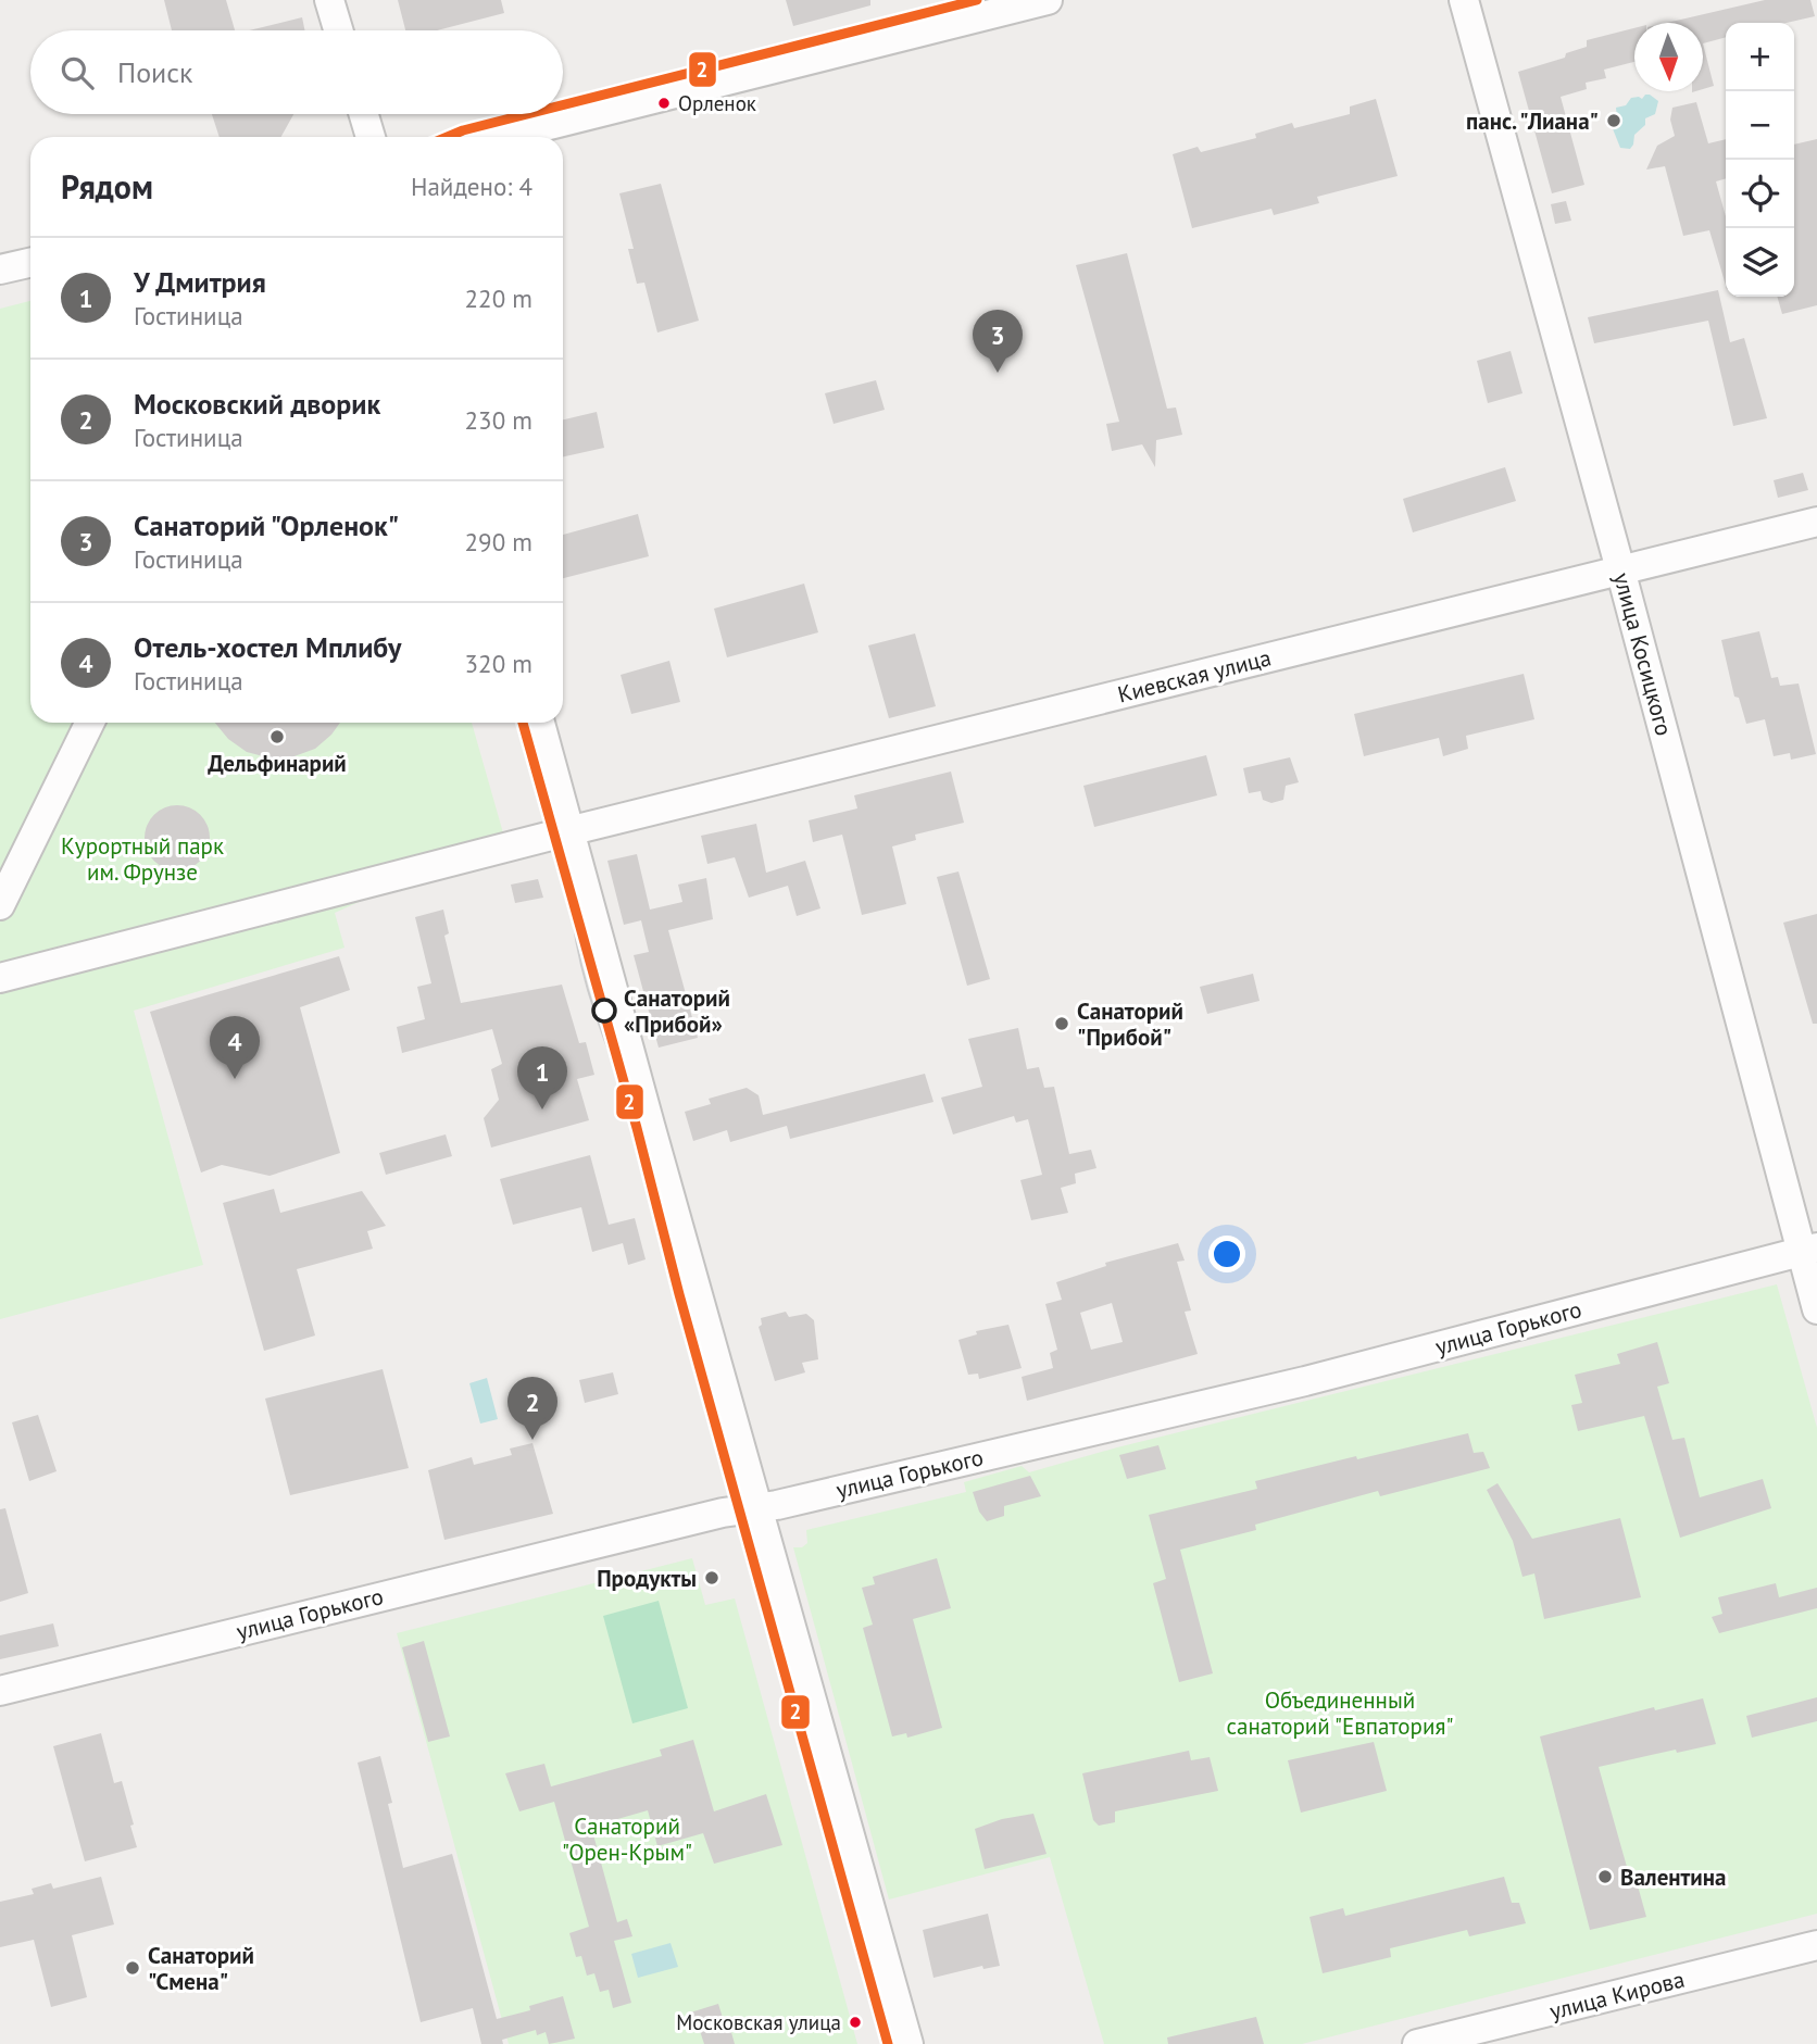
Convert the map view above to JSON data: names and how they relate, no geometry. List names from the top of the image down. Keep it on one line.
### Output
{"streets":{"street":["улица Косицкого","Киевская улица","улица Горького","улица Кирова"]},"crossings":[["улица Косицкого","Киевская улица"],["улица Косицкого","улица Горького"]],"parks":["Курортный парк им. Фрунзе","Объединенный санаторий \"Евпатория\"","Санаторий \"Орен-Крым\""],"places":["Орленок","панс. \"Лиана\"","Дельфинарий","Санаторий «Прибой»","Санаторий \"Прибой\"","Продукты","Валентина","Санаторий \"Смена\"","Московская улица"],"lines":["transit line 2"],"north":"bottom","page":{"map_buttons":["+","−"],"search":"Поиск","heading":["Рядом","Найдено: 4"],"list":[{"mark":"1","name":"У Дмитрия","note":"Гостиница","value":"220 m"},{"mark":"2","name":"Московский дворик","note":"Гостиница","value":"230 m"},{"mark":"3","name":"Санаторий \"Орленок\"","note":"Гостиница","value":"290 m"},{"mark":"4","name":"Отель-хостел Мплибу","note":"Гостиница","value":"320 m"}],"pins":["3","4","1","2"]}}
